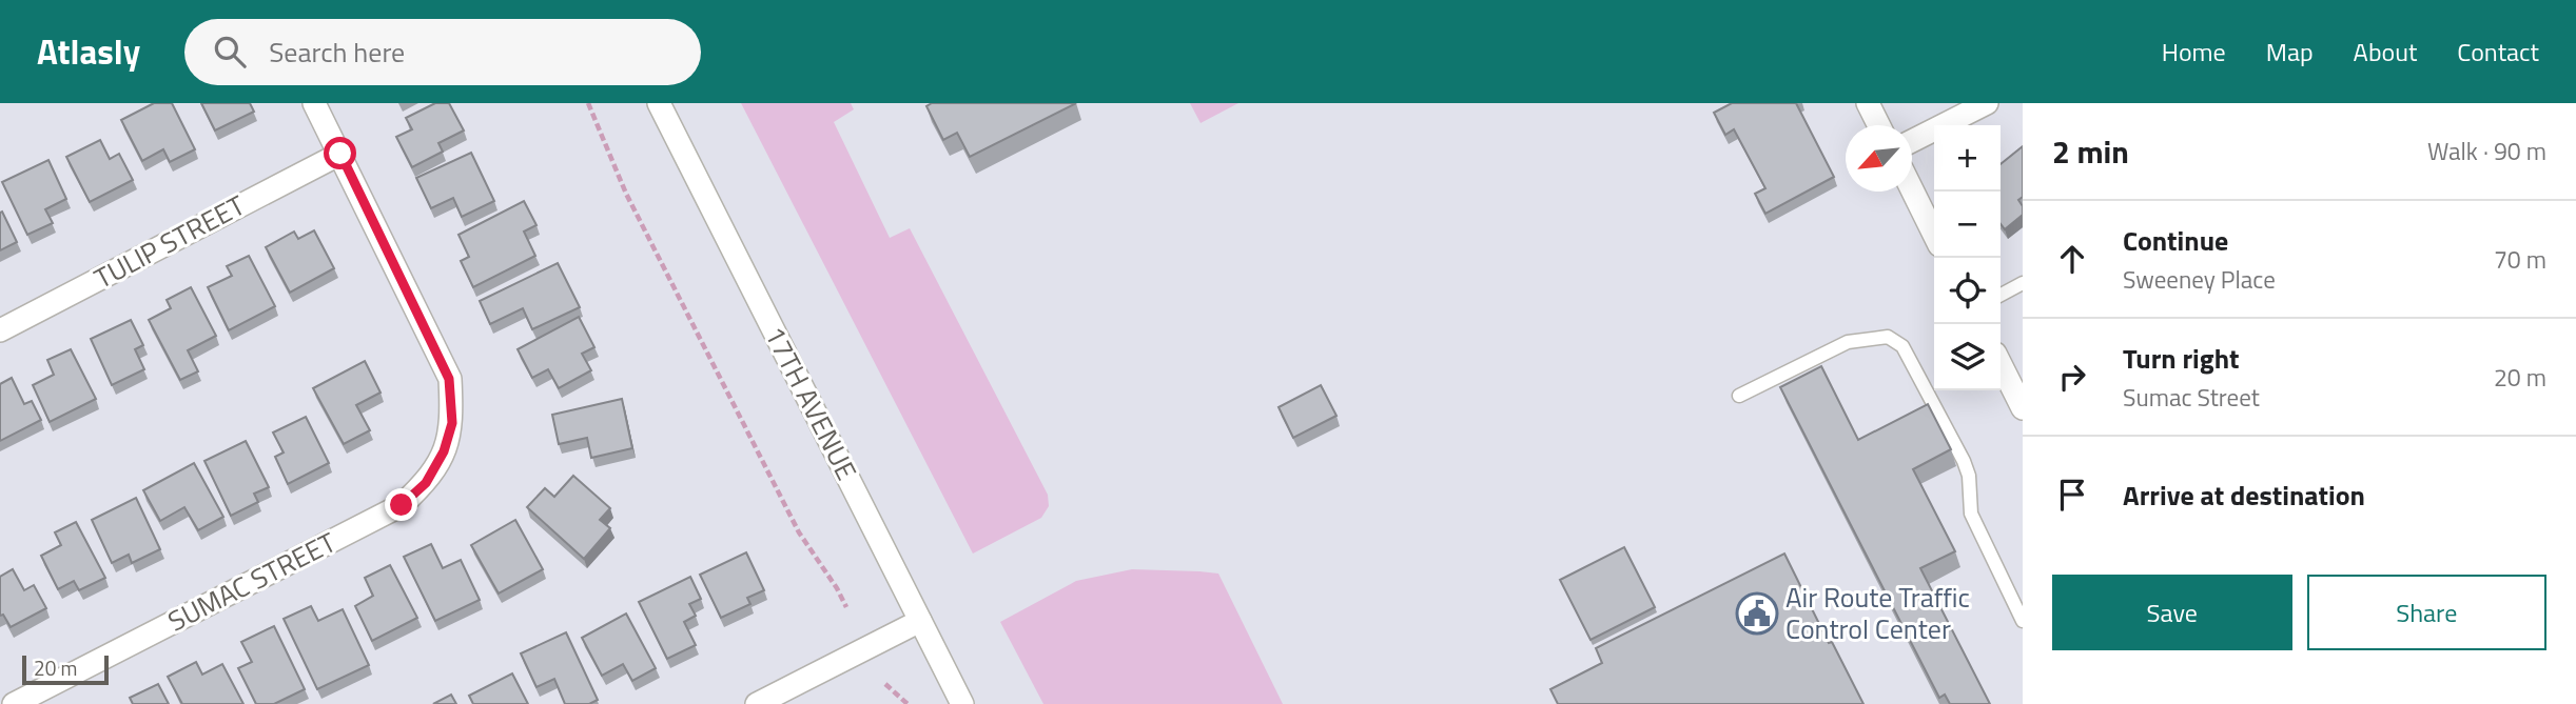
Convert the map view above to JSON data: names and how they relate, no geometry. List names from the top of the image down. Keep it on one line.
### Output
{"streets":{"street":["TULIP STREET","17TH AVENUE","SUMAC STREET"]},"crossings":[["TULIP STREET","SUMAC STREET"]],"places":{"public building":["Air Route Traffic Control Center"]},"scale_bar":"20 m","north":"bottom left","page":{"header":"Atlasly","search":"Search here","nav":["Home","Map","About","Contact"],"heading":["2 min","Walk · 90 m"],"map_buttons":["+","−"],"list":[["Continue","Sweeney Place","70 m"],["Turn right","Sumac Street","20 m"],"Arrive at destination"],"buttons":["Save","Share"],"scale":"20 m"}}
